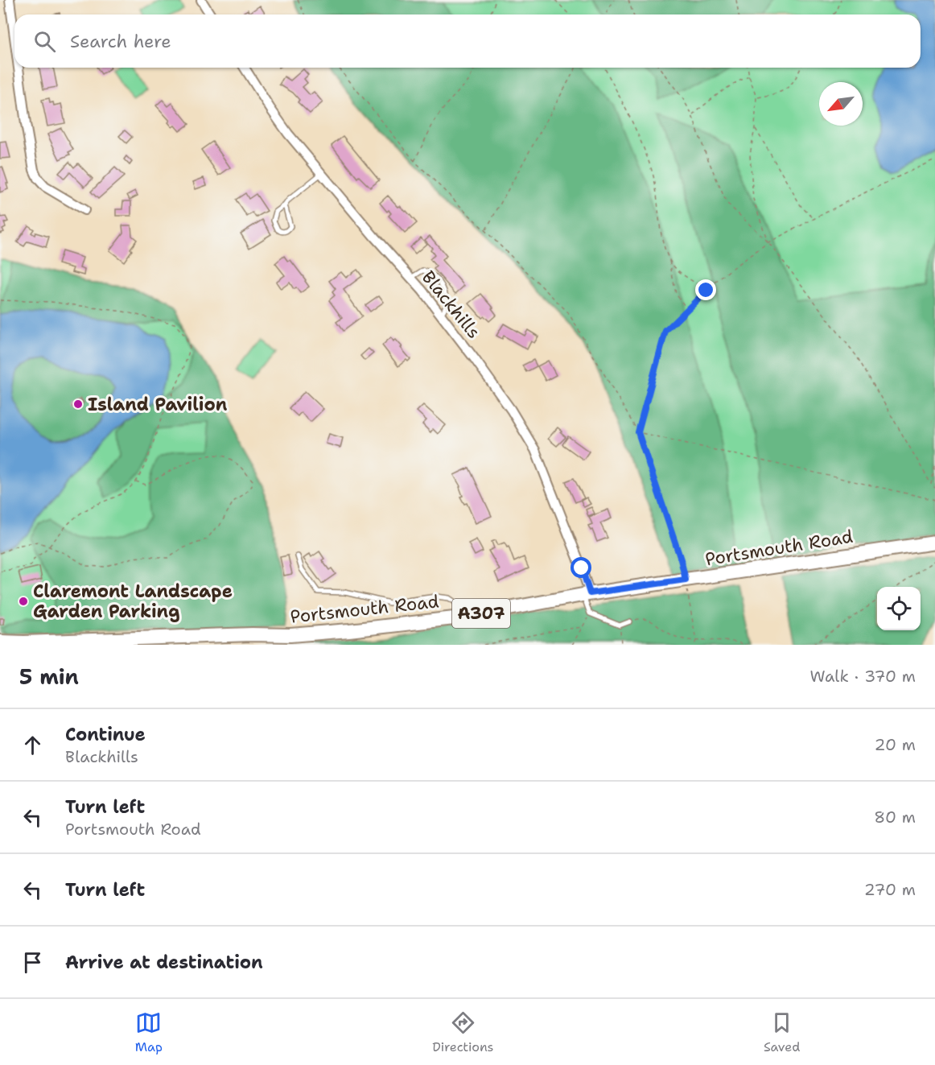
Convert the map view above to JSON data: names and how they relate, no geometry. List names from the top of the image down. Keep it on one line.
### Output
{"streets":{"main road":["Portsmouth Road","A307"],"street":["Blackhills"]},"crossings":[["Blackhills","Portsmouth Road"],["Portsmouth Road","A307"]],"places":["Island Pavilion","Claremont Landscape Garden Parking"],"north":"bottom left","page":{"search":"Search here","heading":["5 min","Walk · 370 m"],"list":[["Continue","Blackhills","20 m"],["Turn left","Portsmouth Road","80 m"],["Turn left","270 m"],"Arrive at destination"],"nav":["Map","Directions","Saved"]}}
